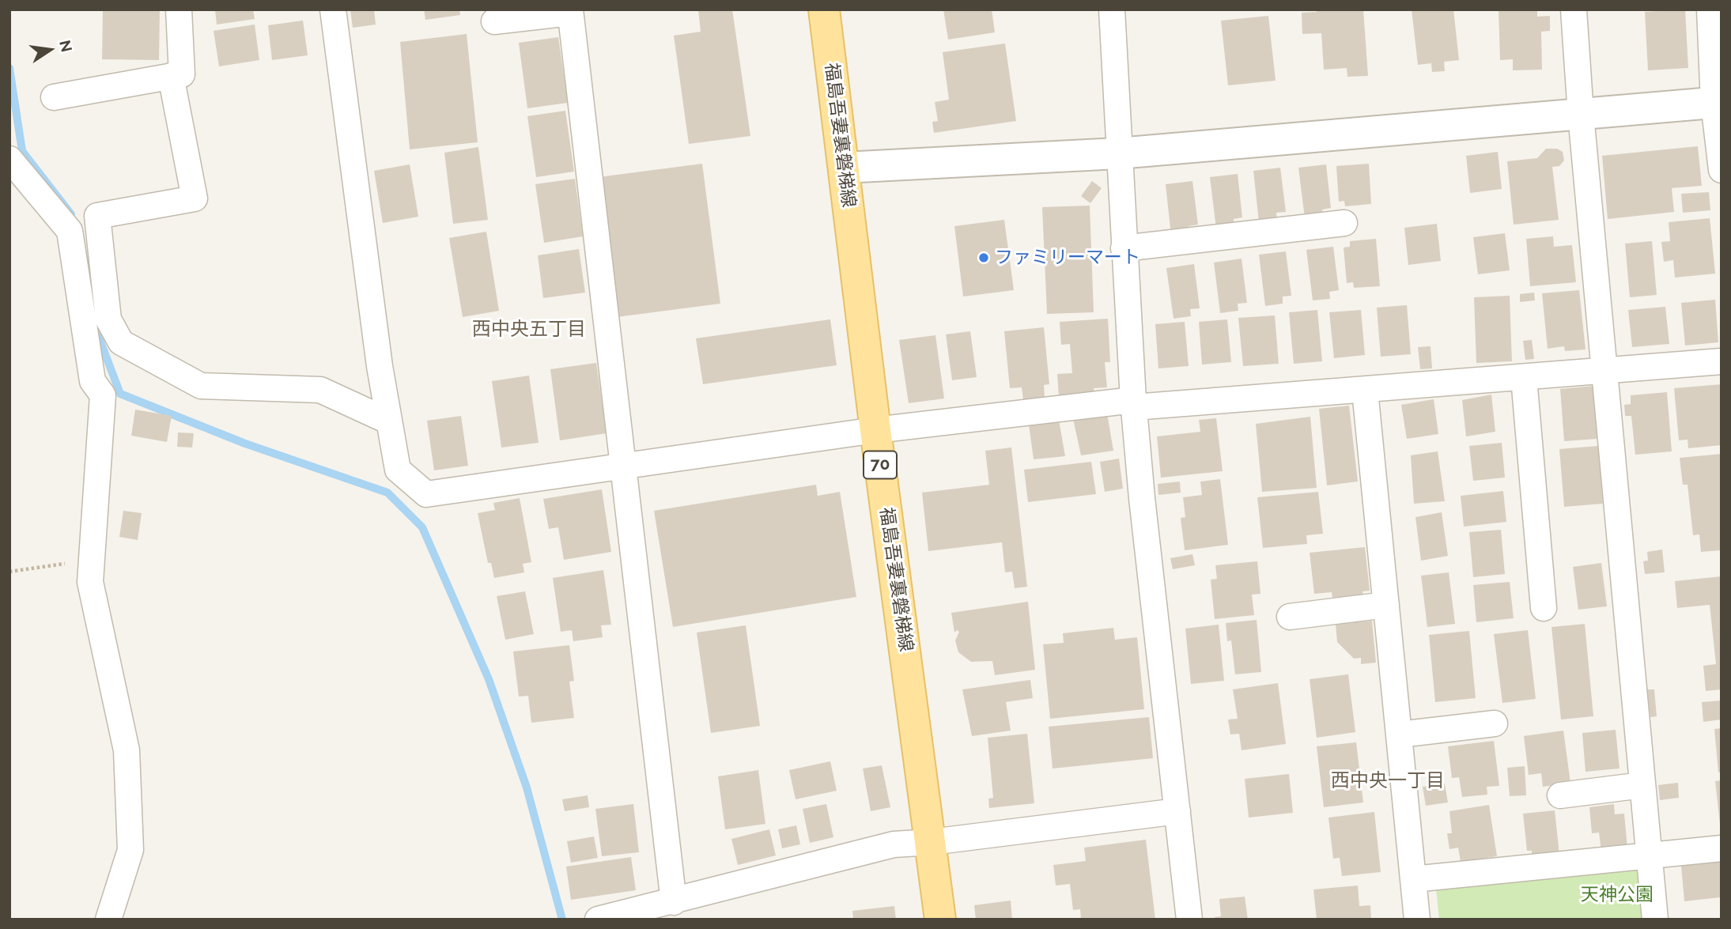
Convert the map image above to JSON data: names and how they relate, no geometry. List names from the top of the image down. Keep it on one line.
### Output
{"streets":{"main road":["福島吾妻裏磐梯線","70"]},"districts":["西中央五丁目","西中央一丁目"],"parks":["天神公園"],"places":["ファミリーマート"],"north":"right"}
